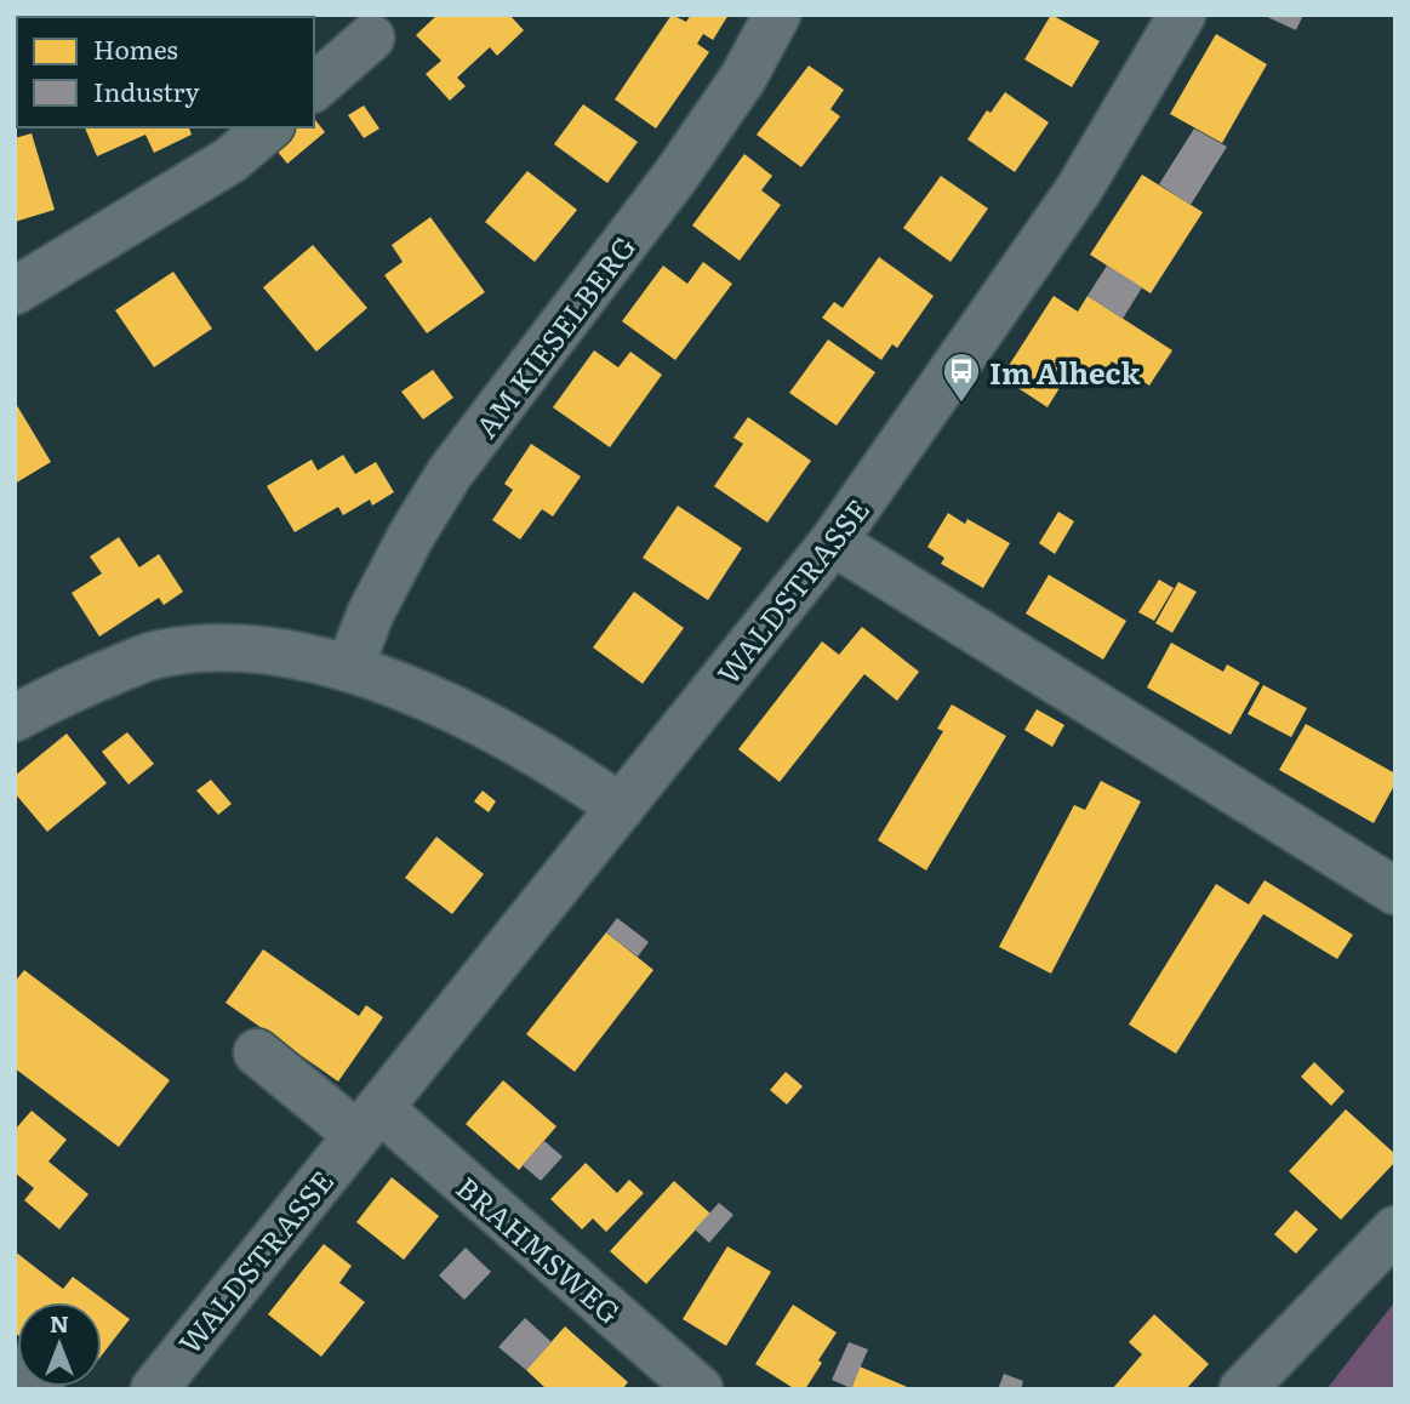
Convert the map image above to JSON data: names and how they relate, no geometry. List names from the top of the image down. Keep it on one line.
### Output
{"streets":{"street":["AM KIESELBERG","WALDSTRASSE","BRAHMSWEG"]},"crossings":[["WALDSTRASSE","BRAHMSWEG"]],"places":{"bus stop":["Im Alheck"]},"legend":["Homes","Industry"],"north":"top"}
